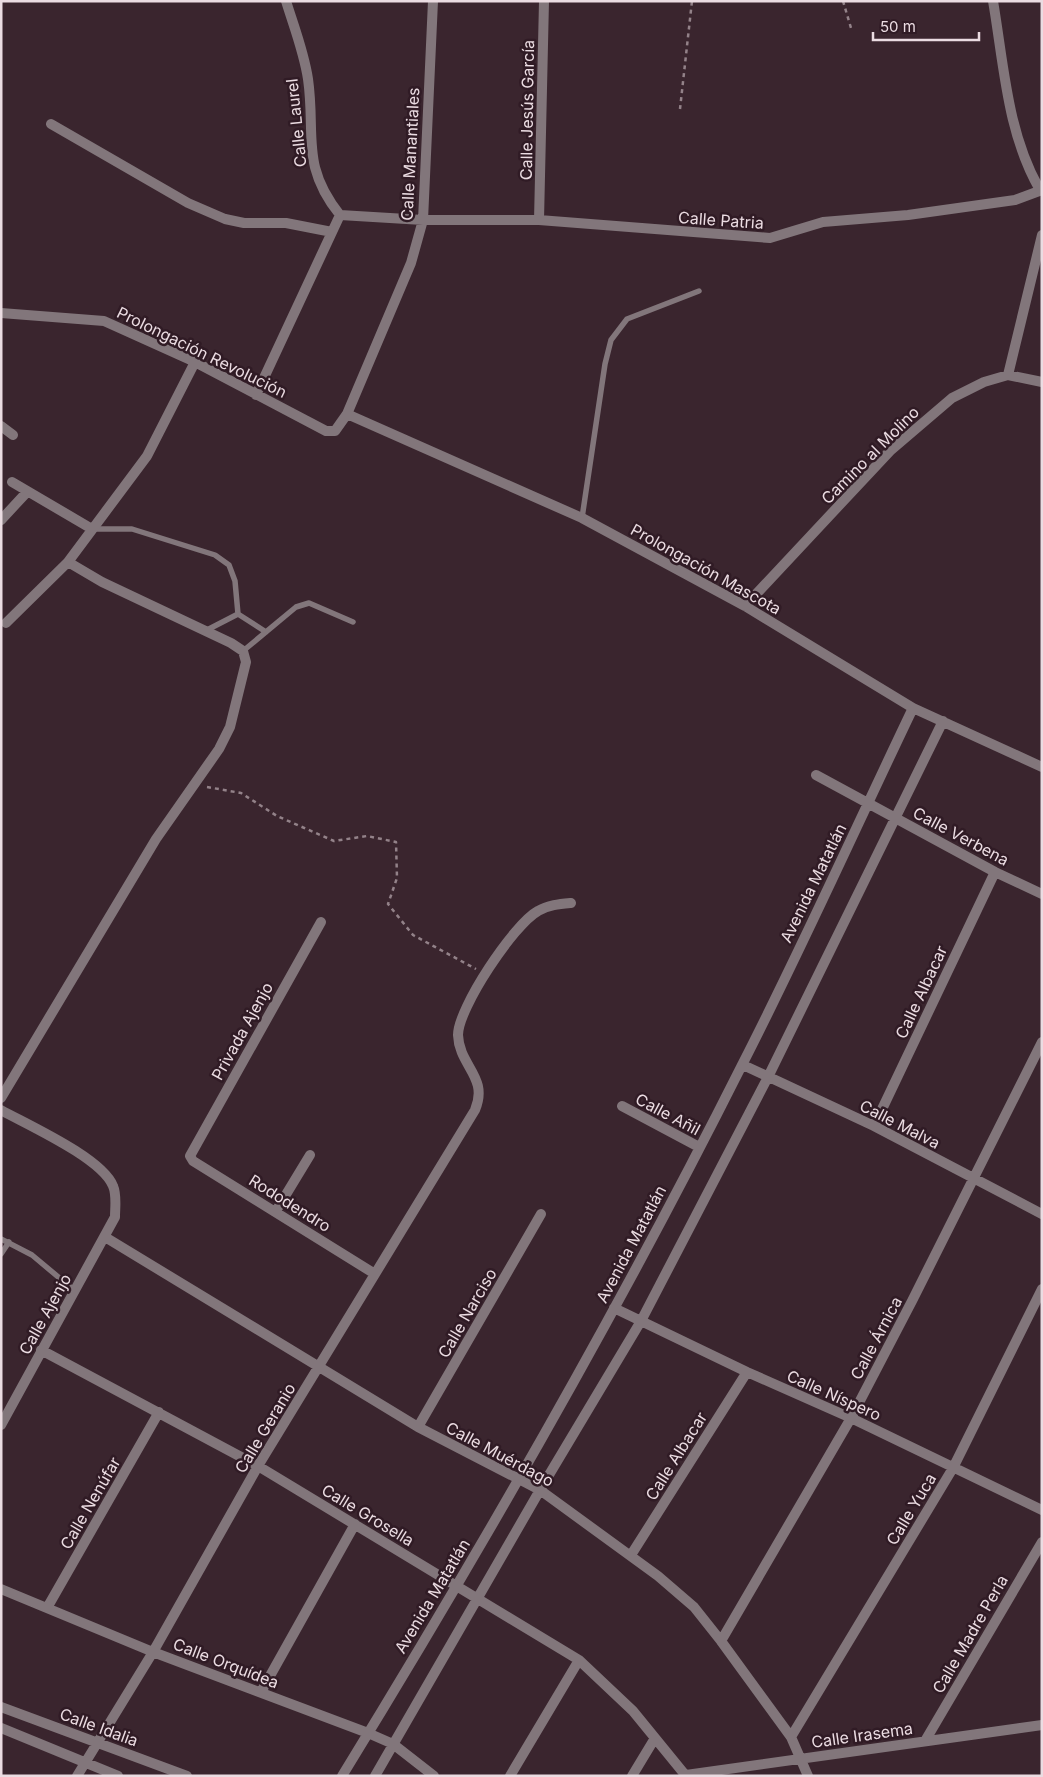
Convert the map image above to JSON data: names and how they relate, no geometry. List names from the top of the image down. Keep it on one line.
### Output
{"streets":{"street":["Calle Jesús García","Calle Laurel","Calle Manantiales","Calle Patria","Prolongación Revolución","Camino al Molino","Prolongación Mascota","Calle Verbena","Avenida Matatlán","Calle Albacar","Privada Ajenjo","Calle Añil","Calle Malva","Rododendro","Calle Narciso","Calle Ajenjo","Calle Árnica","Calle Níspero","Calle Geranio","Calle Muérdago","Calle Nenúfar","Calle Yuca","Calle Grosella","Calle Madre Perla","Calle Orquídea","Calle Idalia","Calle Irasema"]},"crossings":[["Calle Jesús García","Calle Patria"],["Calle Manantiales","Calle Patria"],["Calle Manantiales","Prolongación Revolución"],["Calle Manantiales","Prolongación Mascota"],["Prolongación Revolución","Prolongación Mascota"],["Camino al Molino","Prolongación Mascota"],["Prolongación Mascota","Avenida Matatlán"],["Calle Verbena","Avenida Matatlán"],["Calle Verbena","Calle Albacar"],["Avenida Matatlán","Calle Añil"],["Avenida Matatlán","Calle Malva"],["Avenida Matatlán","Calle Níspero"],["Avenida Matatlán","Calle Muérdago"],["Avenida Matatlán","Calle Grosella"],["Avenida Matatlán","Calle Orquídea"],["Calle Albacar","Calle Malva"],["Calle Albacar","Calle Níspero"],["Calle Albacar","Calle Muérdago"],["Privada Ajenjo","Rododendro"],["Calle Malva","Calle Árnica"],["Rododendro","Calle Geranio"],["Calle Narciso","Calle Muérdago"],["Calle Ajenjo","Calle Muérdago"],["Calle Ajenjo","Calle Grosella"],["Calle Árnica","Calle Níspero"],["Calle Árnica","Calle Muérdago"],["Calle Níspero","Calle Yuca"],["Calle Geranio","Calle Muérdago"],["Calle Geranio","Calle Grosella"],["Calle Geranio","Calle Orquídea"],["Calle Geranio","Calle Idalia"],["Calle Muérdago","Calle Yuca"],["Calle Muérdago","Calle Irasema"],["Calle Nenúfar","Calle Grosella"],["Calle Nenúfar","Calle Orquídea"],["Calle Grosella","Calle Irasema"],["Calle Madre Perla","Calle Irasema"]],"scale_bar":"50 m"}
